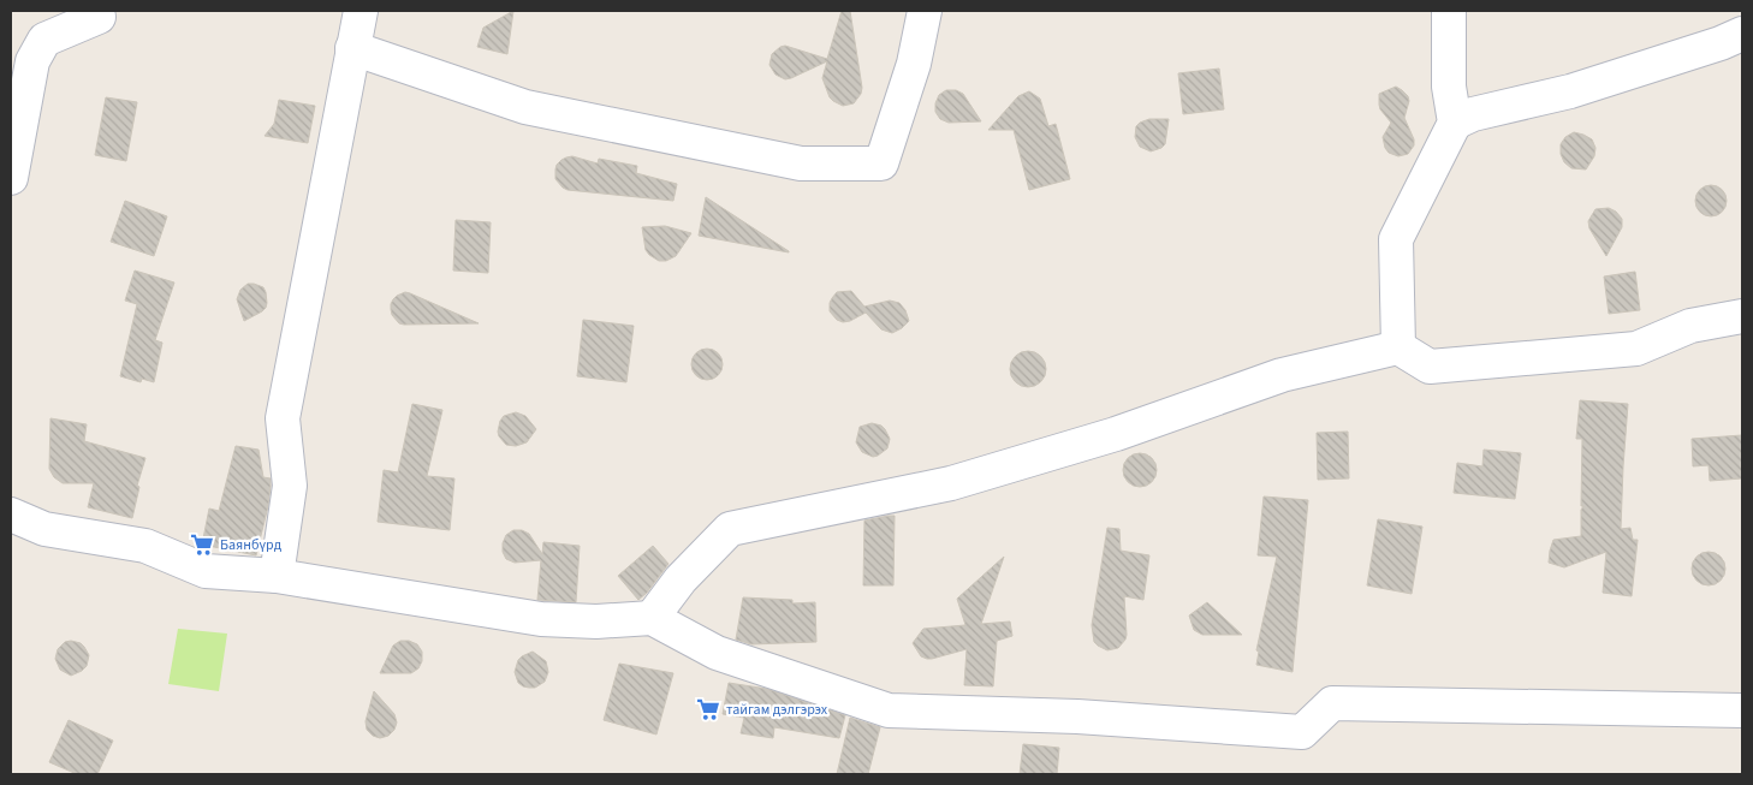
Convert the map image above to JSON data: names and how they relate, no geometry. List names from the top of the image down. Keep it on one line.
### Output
{"places":{"supermarket":["Баянбүрд","тайгам дэлгэрэх"]}}
